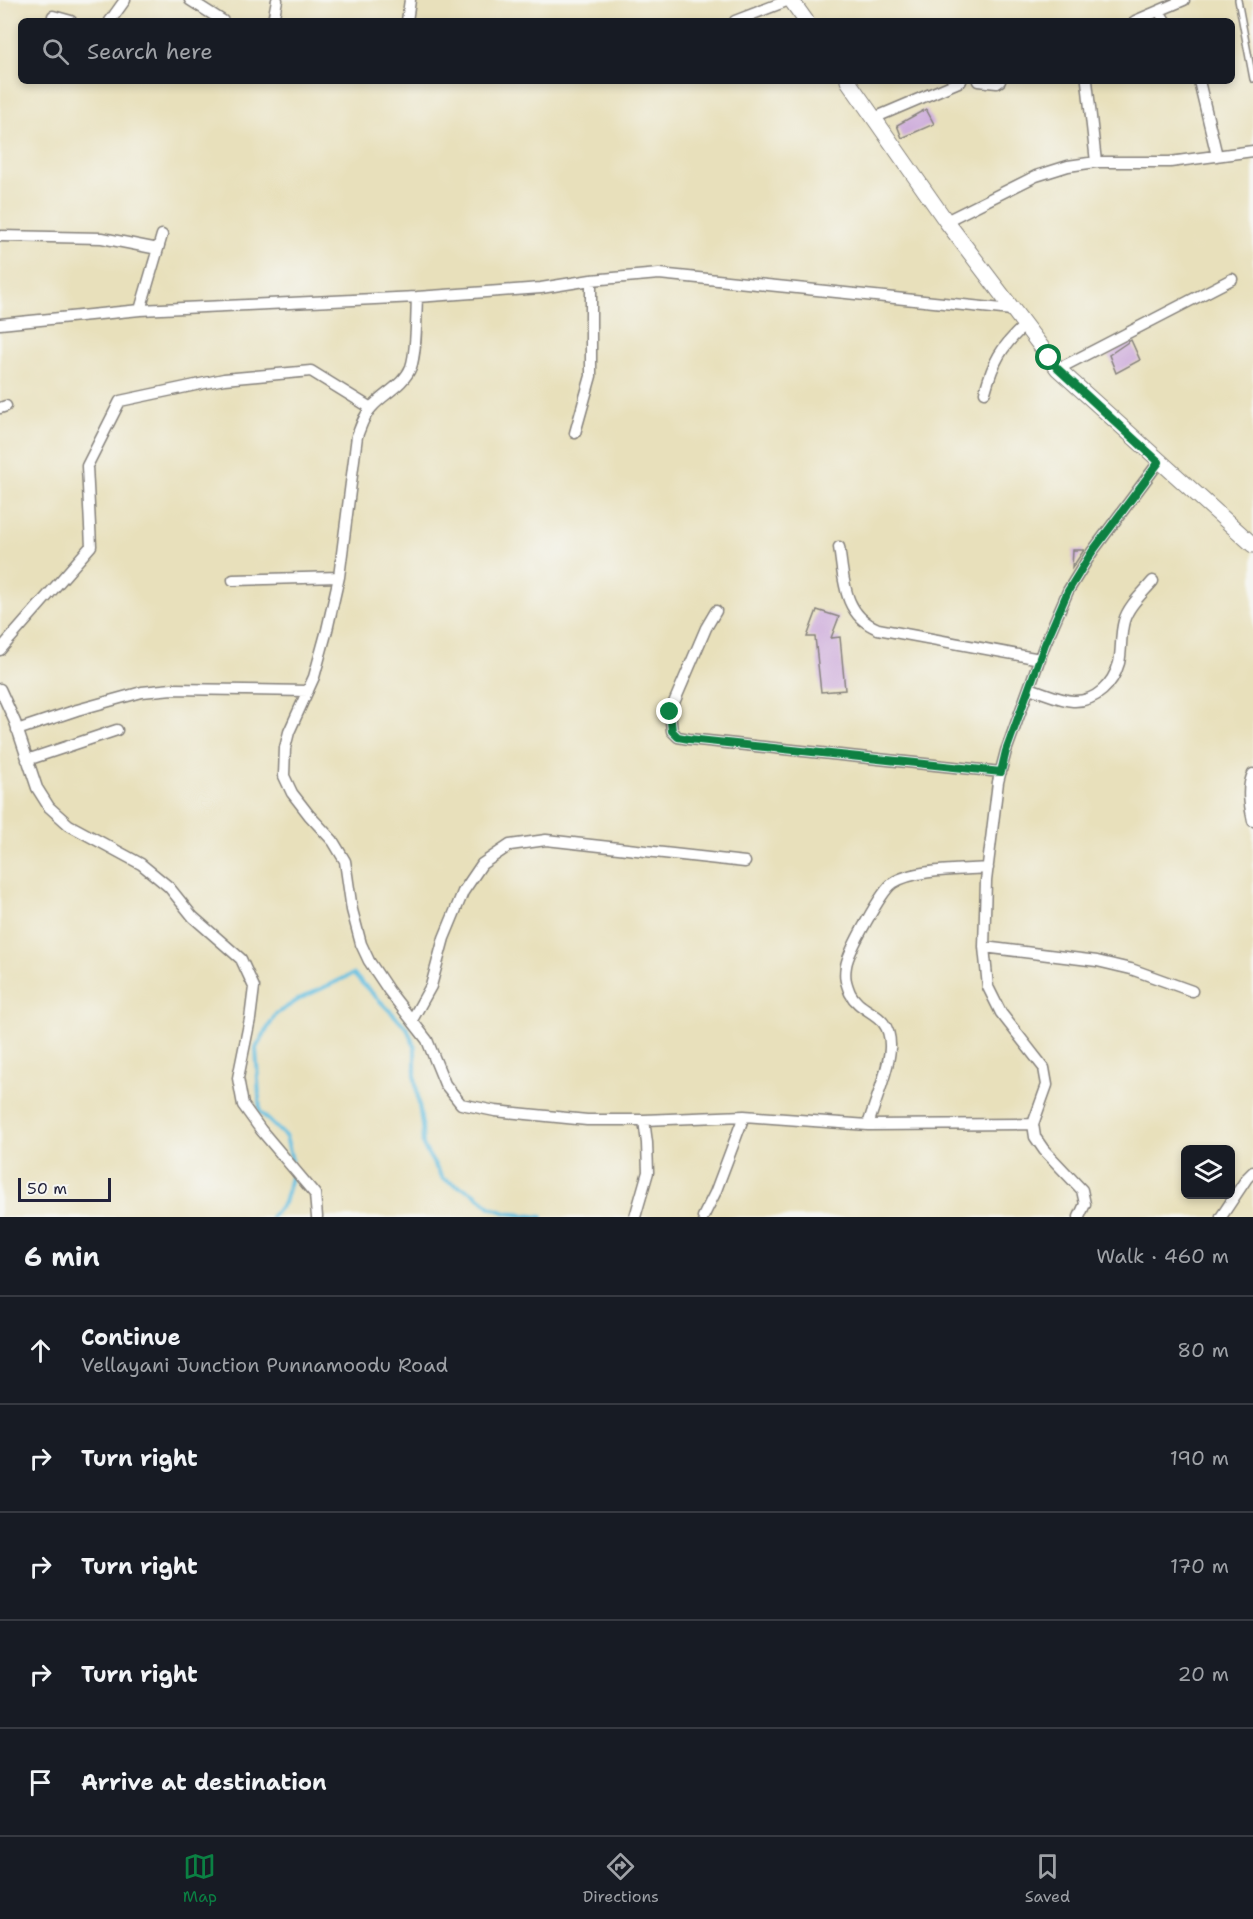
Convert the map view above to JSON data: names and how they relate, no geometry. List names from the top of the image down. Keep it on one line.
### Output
{"scale_bar":"50 m","page":{"search":"Search here","scale":"50 m","heading":["6 min","Walk · 460 m"],"list":[["Continue","Vellayani Junction Punnamoodu Road","80 m"],["Turn right","190 m"],["Turn right","170 m"],["Turn right","20 m"],"Arrive at destination"],"nav":["Map","Directions","Saved"]}}
